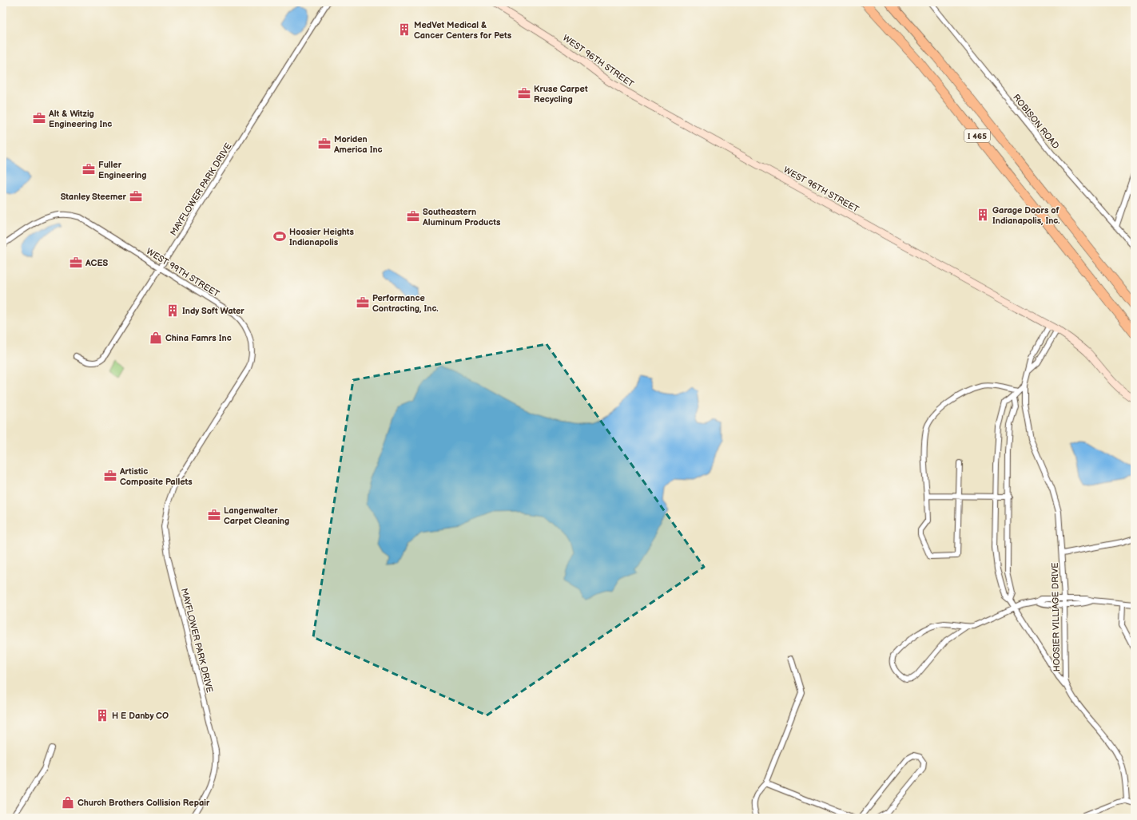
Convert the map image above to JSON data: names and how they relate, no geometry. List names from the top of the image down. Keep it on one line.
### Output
{"streets":{"highway":["I 465"],"street":["WEST 96TH STREET","ROBISON ROAD","MAYFLOWER PARK DRIVE","WEST 99TH STREET","HOOSIER VILLIAGE DRIVE"]},"crossings":[["WEST 96TH STREET","HOOSIER VILLIAGE DRIVE"],["MAYFLOWER PARK DRIVE","WEST 99TH STREET"]],"places":{"building":["MedVet Medical & Cancer Centers for Pets","Garage Doors of Indianapolis, Inc.","Indy Soft Water","H E Danby CO"],"office":["Kruse Carpet Recycling","Alt & Witzig Engineering Inc","Moriden America Inc","Fuller Engineering","Stanley Steemer","Southeastern Aluminum Products","ACES","Performance Contracting, Inc.","Artistic Composite Pallets","Langenwalter Carpet Cleaning"],"sports":["Hoosier Heights Indianapolis"],"shop":["China Famrs Inc","Church Brothers Collision Repair"]}}
